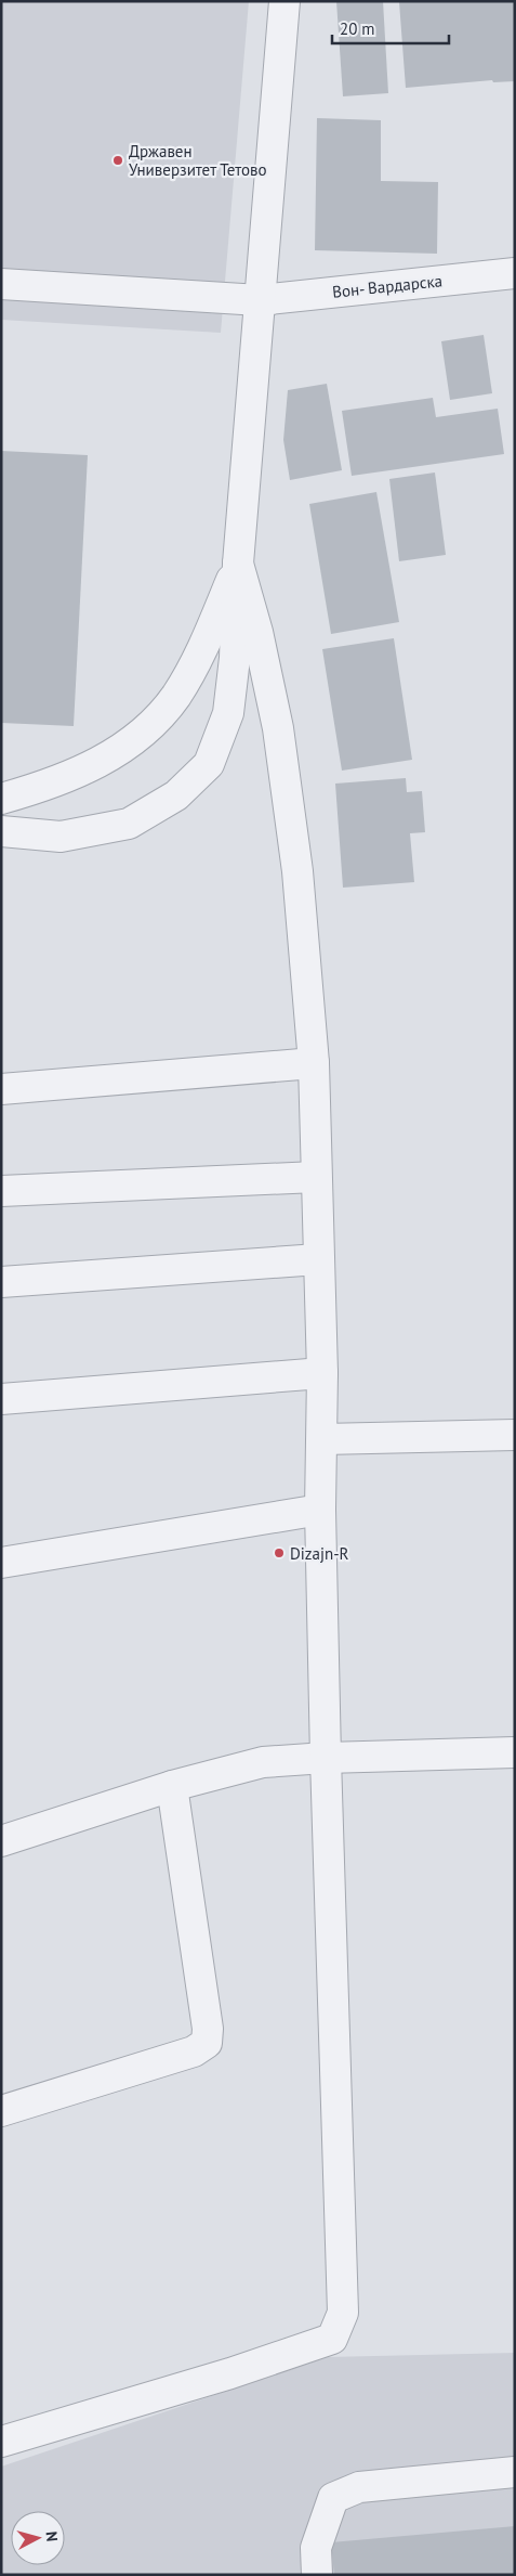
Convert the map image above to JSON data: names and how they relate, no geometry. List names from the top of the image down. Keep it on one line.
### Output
{"streets":{"street":["Вон- Вардарска"]},"places":["Државен Универзитет Тетово","Dizajn-R"],"scale_bar":"20 m","north":"right"}
